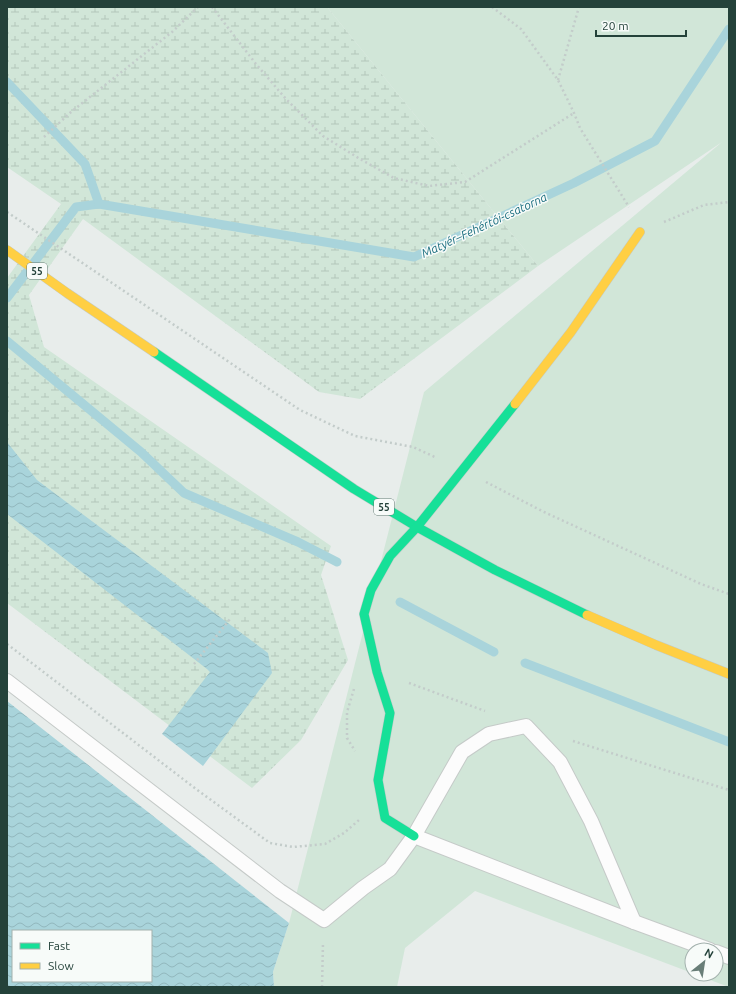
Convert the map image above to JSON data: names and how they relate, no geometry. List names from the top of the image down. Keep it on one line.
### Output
{"streets":{"main road":["55"]},"water":["Matyér–Fehértói-csatorna"],"legend":["Fast","Slow"],"scale_bar":"20 m","north":"top right"}
